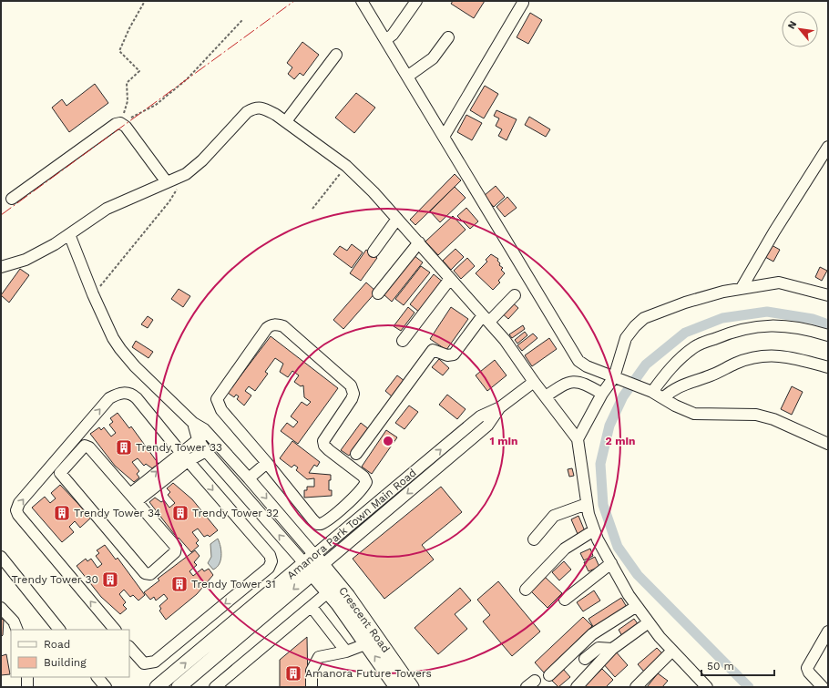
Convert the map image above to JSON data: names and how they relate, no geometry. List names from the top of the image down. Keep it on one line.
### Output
{"streets":{"main road":["Amanora Park Town Main Road","Crescent Road"]},"crossings":[["Amanora Park Town Main Road","Crescent Road"]],"places":{"building":["Trendy Tower 33","Trendy Tower 34","Trendy Tower 32","Trendy Tower 30","Trendy Tower 31","Amanora Future Towers"]},"legend":["Road","Building"],"scale_bar":"50 m","north":"top left","rings":["1 min","2 min"]}
